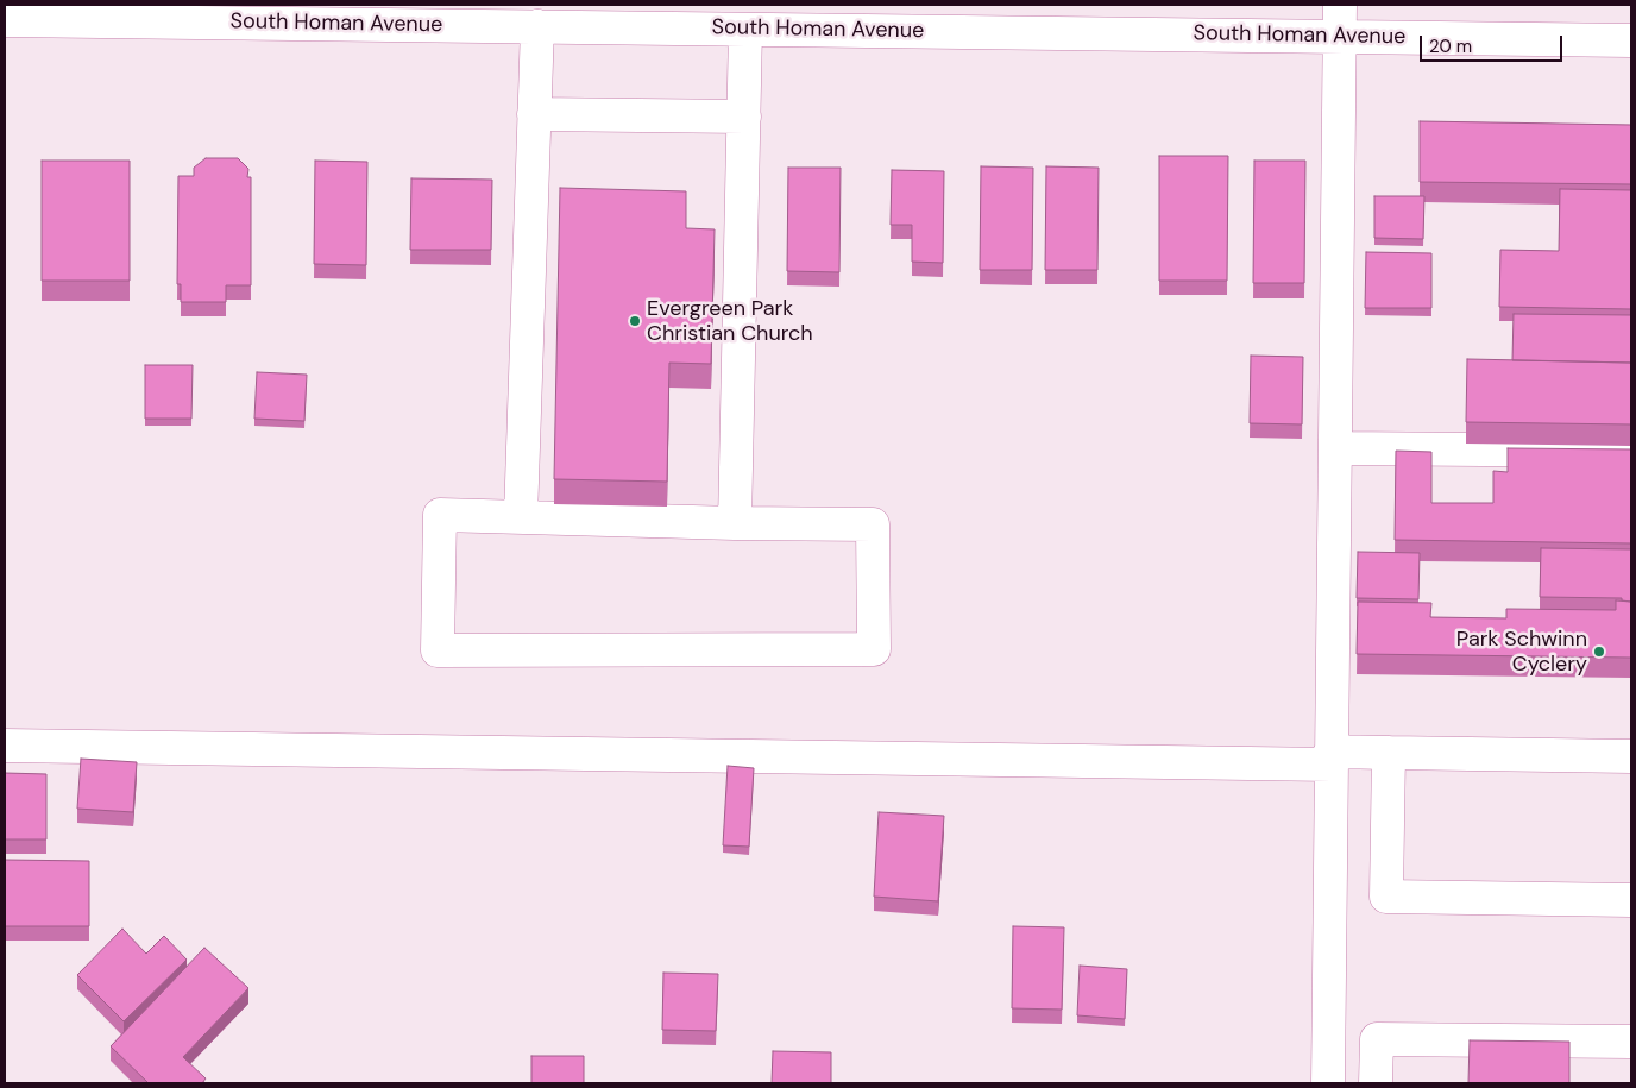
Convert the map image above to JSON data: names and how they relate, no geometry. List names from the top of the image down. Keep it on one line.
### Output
{"streets":{"street":["South Homan Avenue"]},"places":["Evergreen Park Christian Church","Park Schwinn Cyclery"],"scale_bar":"20 m"}
